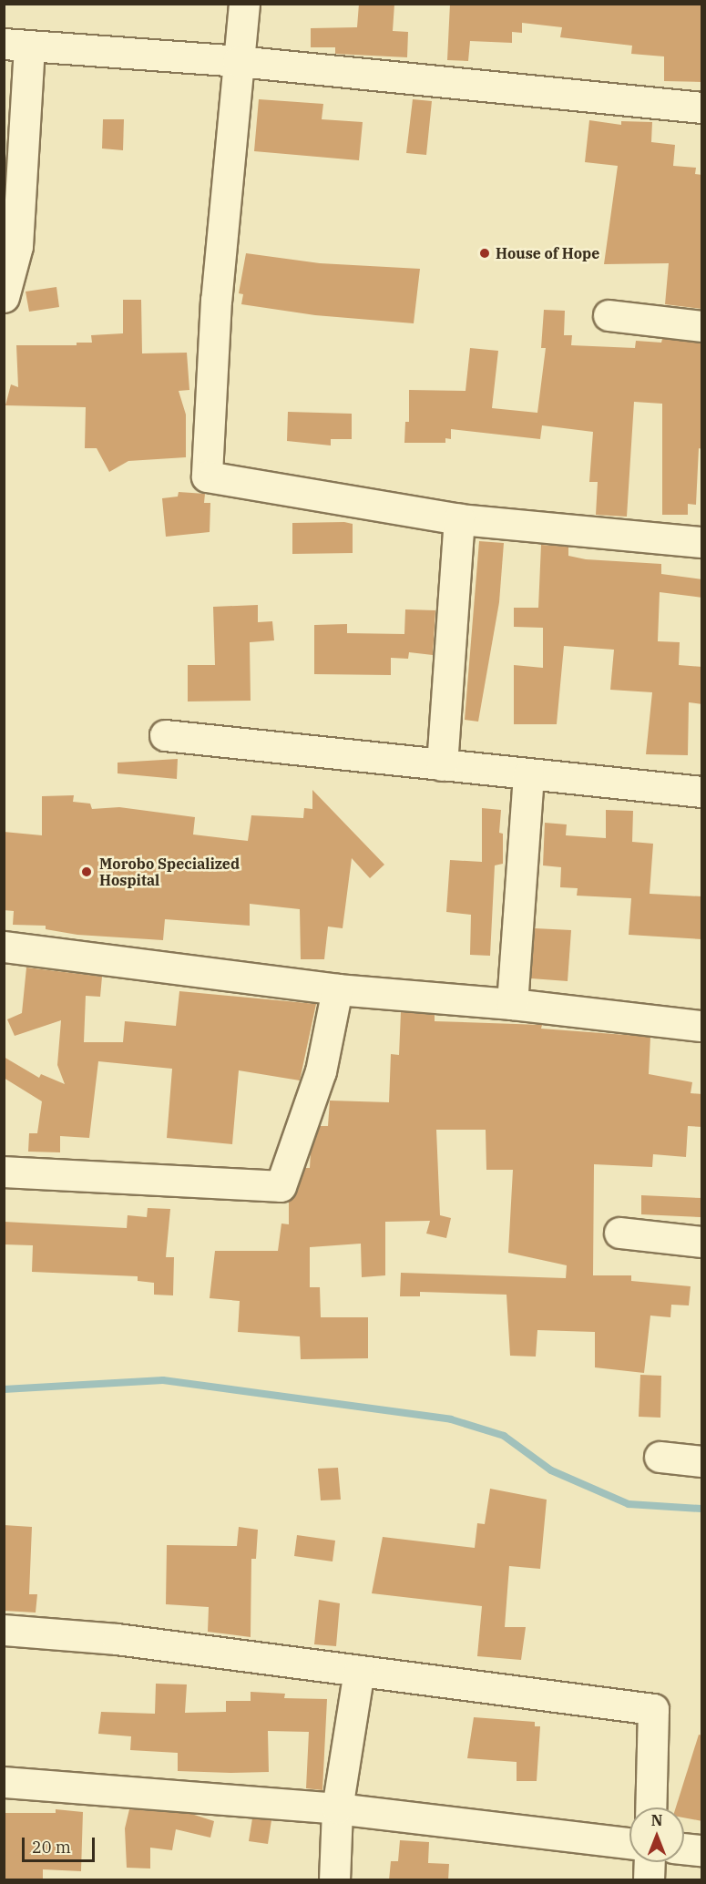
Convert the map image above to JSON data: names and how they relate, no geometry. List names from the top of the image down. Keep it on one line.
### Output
{"places":["House of Hope","Morobo Specialized Hospital"],"scale_bar":"20 m","north":"top"}
